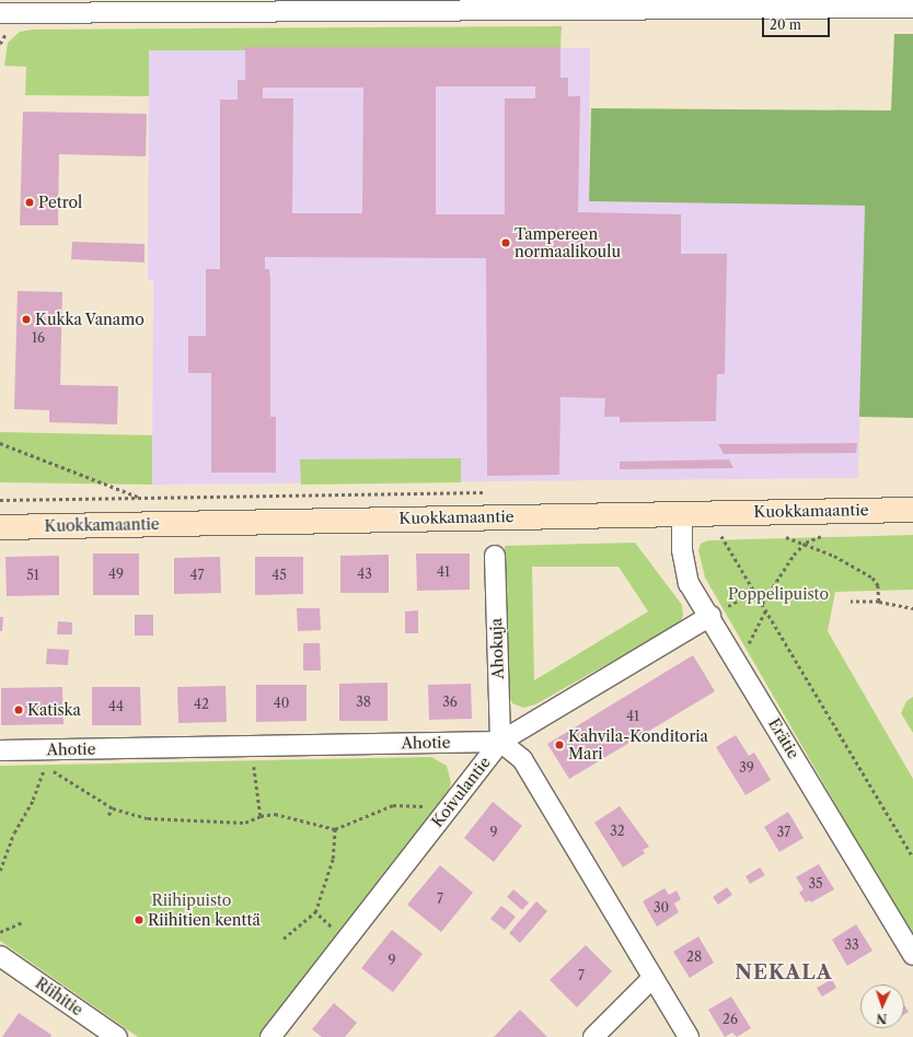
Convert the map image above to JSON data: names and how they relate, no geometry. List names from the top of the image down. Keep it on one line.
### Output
{"streets":{"main road":["Kuokkamaantie"],"street":["Ahokuja","Erätie","Ahotie","Koivulantie","Riihitie"]},"crossings":[["Kuokkamaantie","Erätie"],["Ahokuja","Ahotie"],["Ahokuja","Koivulantie"],["Erätie","Koivulantie"],["Ahotie","Koivulantie"]],"districts":["NEKALA"],"parks":["Poppelipuisto","Riihipuisto"],"places":["Petrol","Tampereen normaalikoulu","Kukka Vanamo","Katiska","Kahvila-Konditoria Mari","Riihitien kenttä"],"house_numbers":["16","41","49","43","51","47","45","38","36","40","42","44","41","39","32","9","37","35","7","30","33","28","9","7","26"],"scale_bar":"20 m","north":"bottom"}
